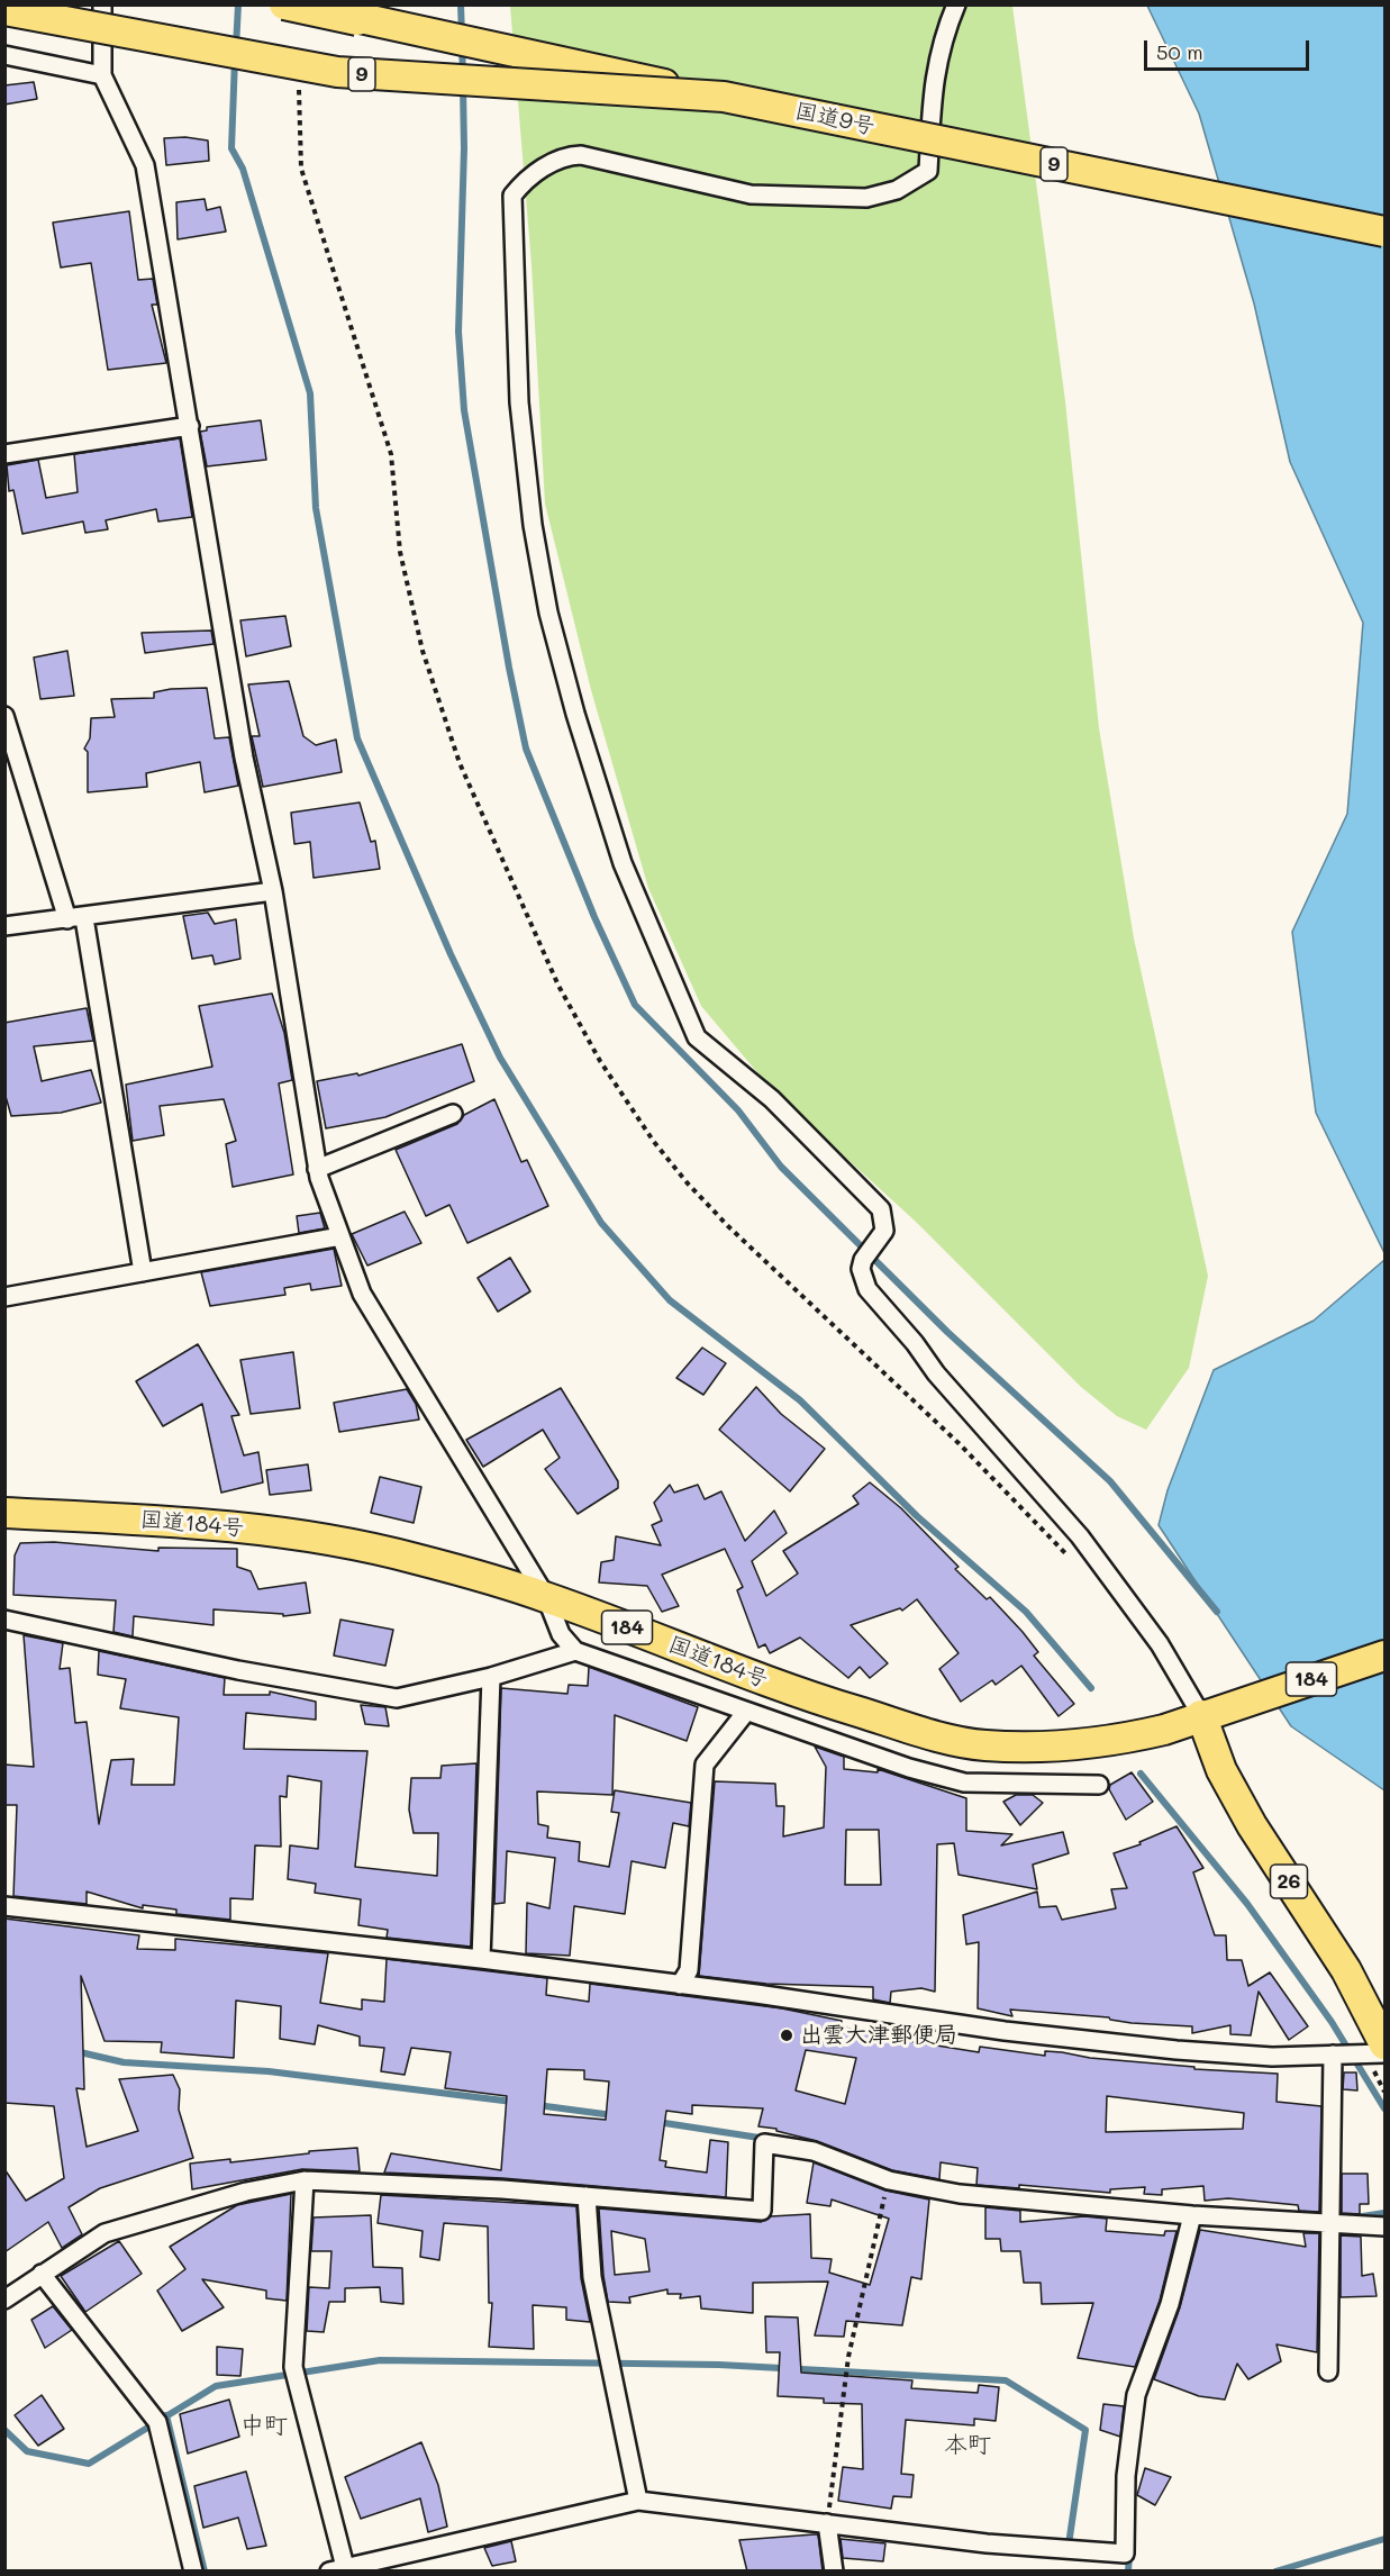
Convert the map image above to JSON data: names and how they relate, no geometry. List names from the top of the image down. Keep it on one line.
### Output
{"streets":{"main road":["9","国道9号","国道184号","184","26"]},"crossings":[["9","国道9号"],["国道184号","26"]],"districts":["中町","本町"],"places":["出雲大津郵便局"],"scale_bar":"50 m"}
